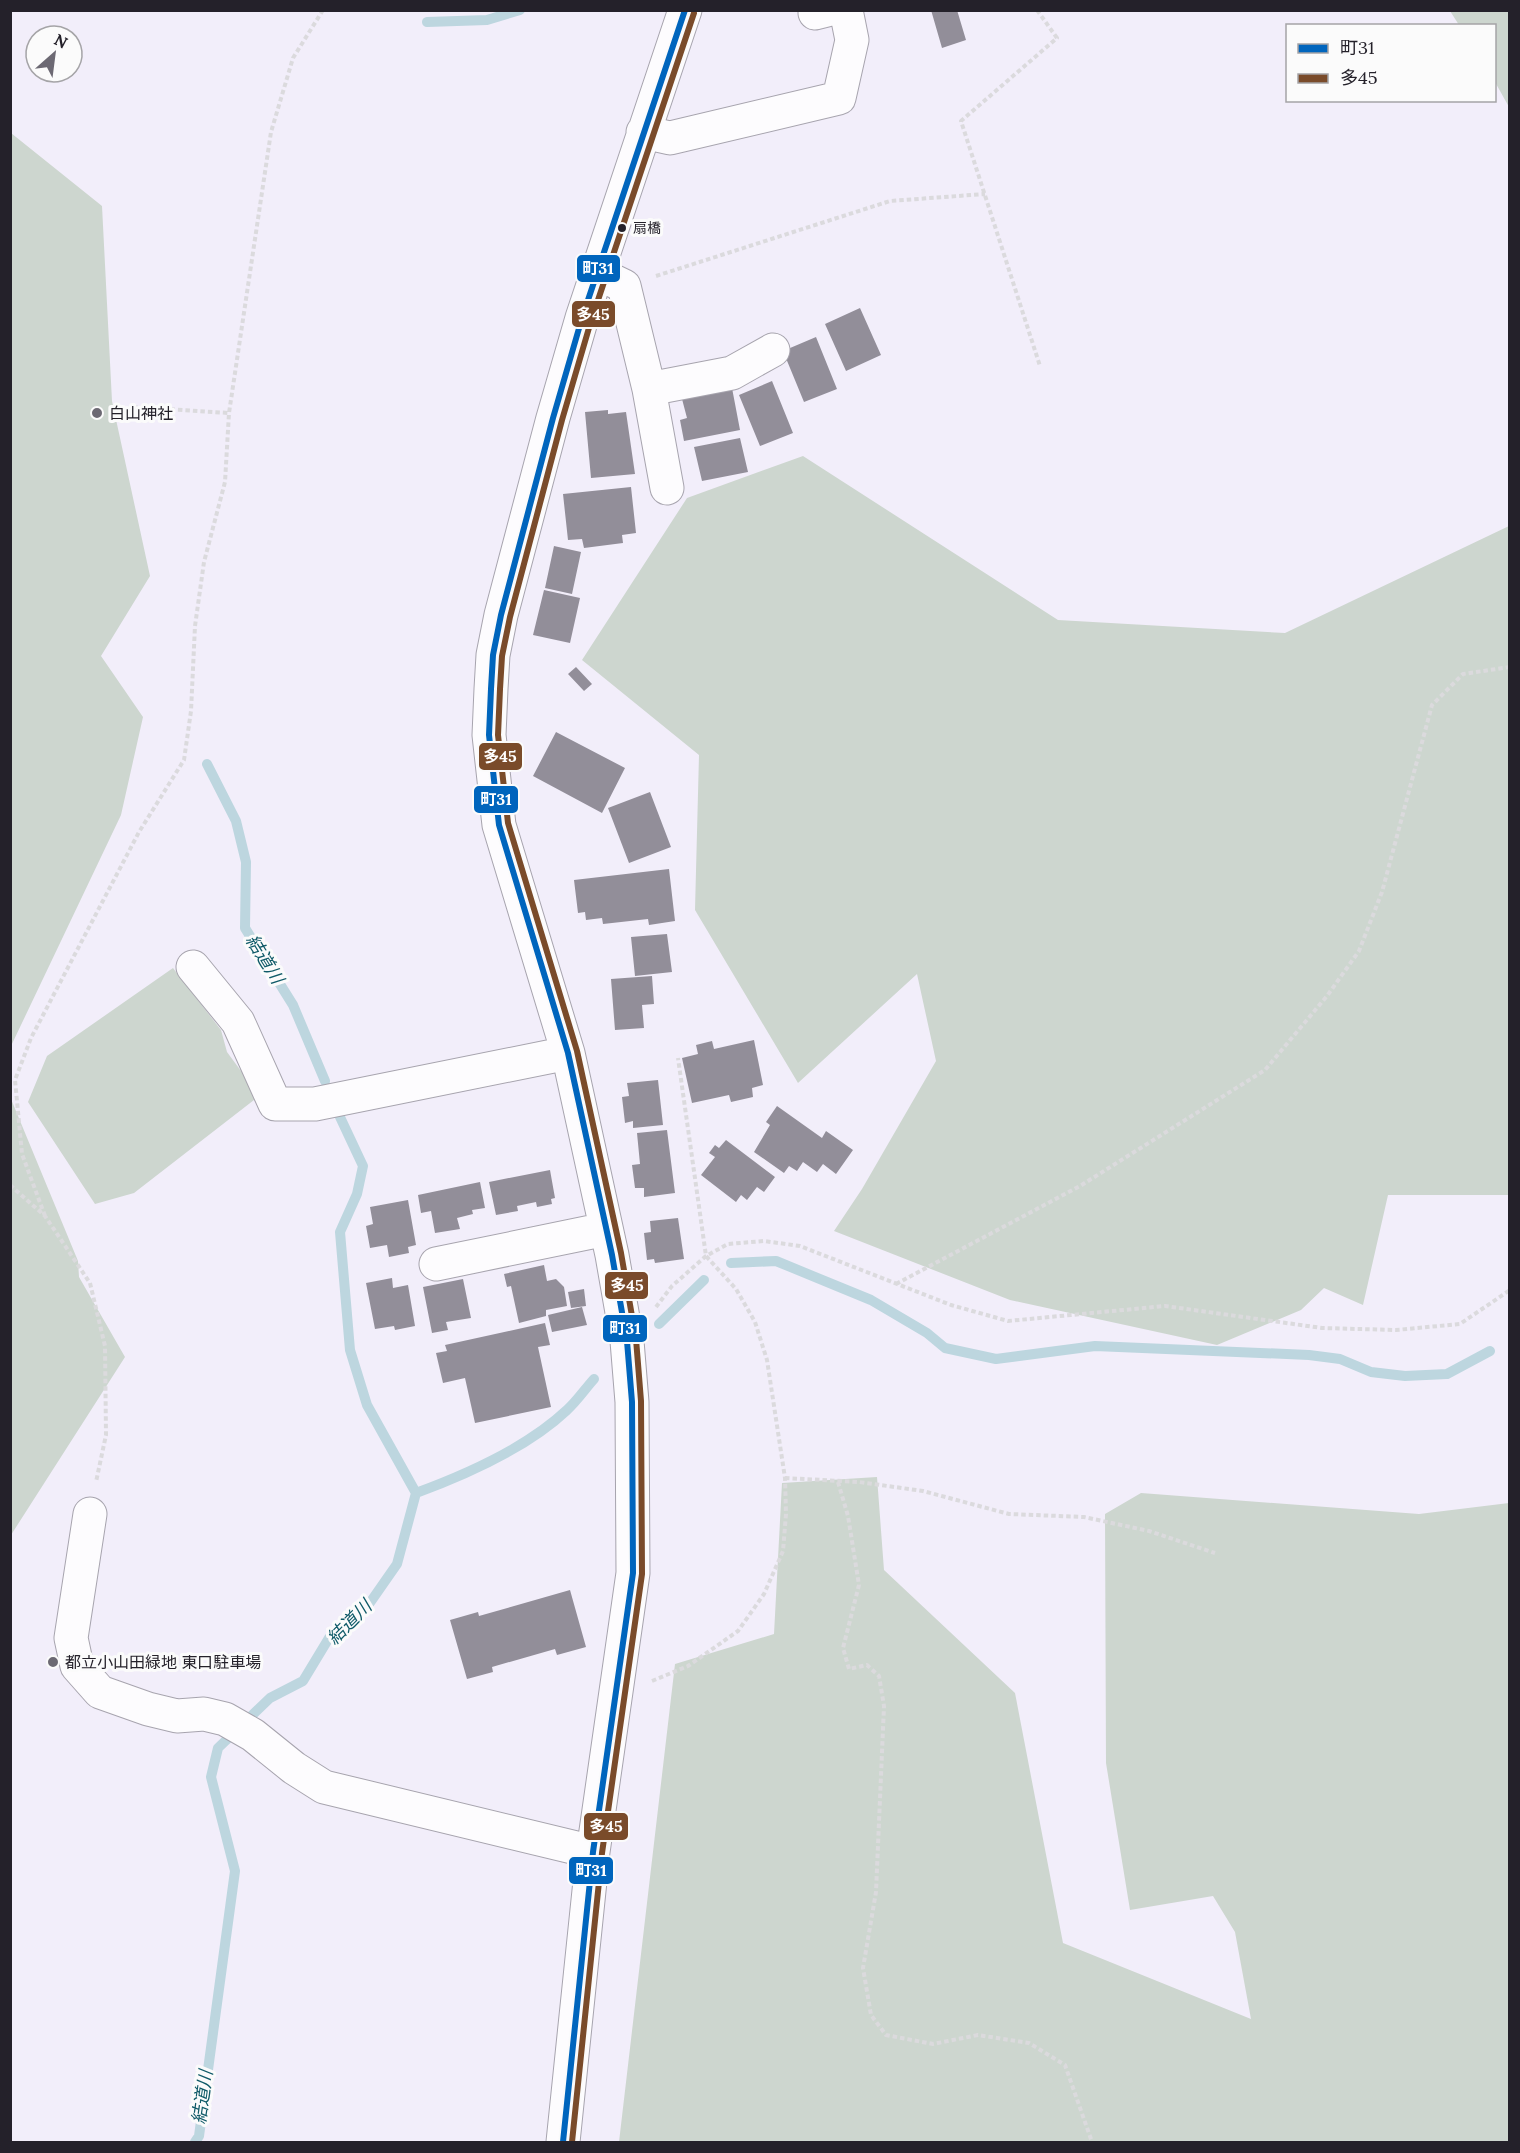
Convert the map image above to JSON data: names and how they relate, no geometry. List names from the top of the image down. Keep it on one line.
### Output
{"water":["結道川"],"places":["扇橋","白山神社","都立小山田緑地 東口駐車場"],"lines":["transit line 町31","transit line 多45"],"legend":["町31","多45"],"north":"top right"}
